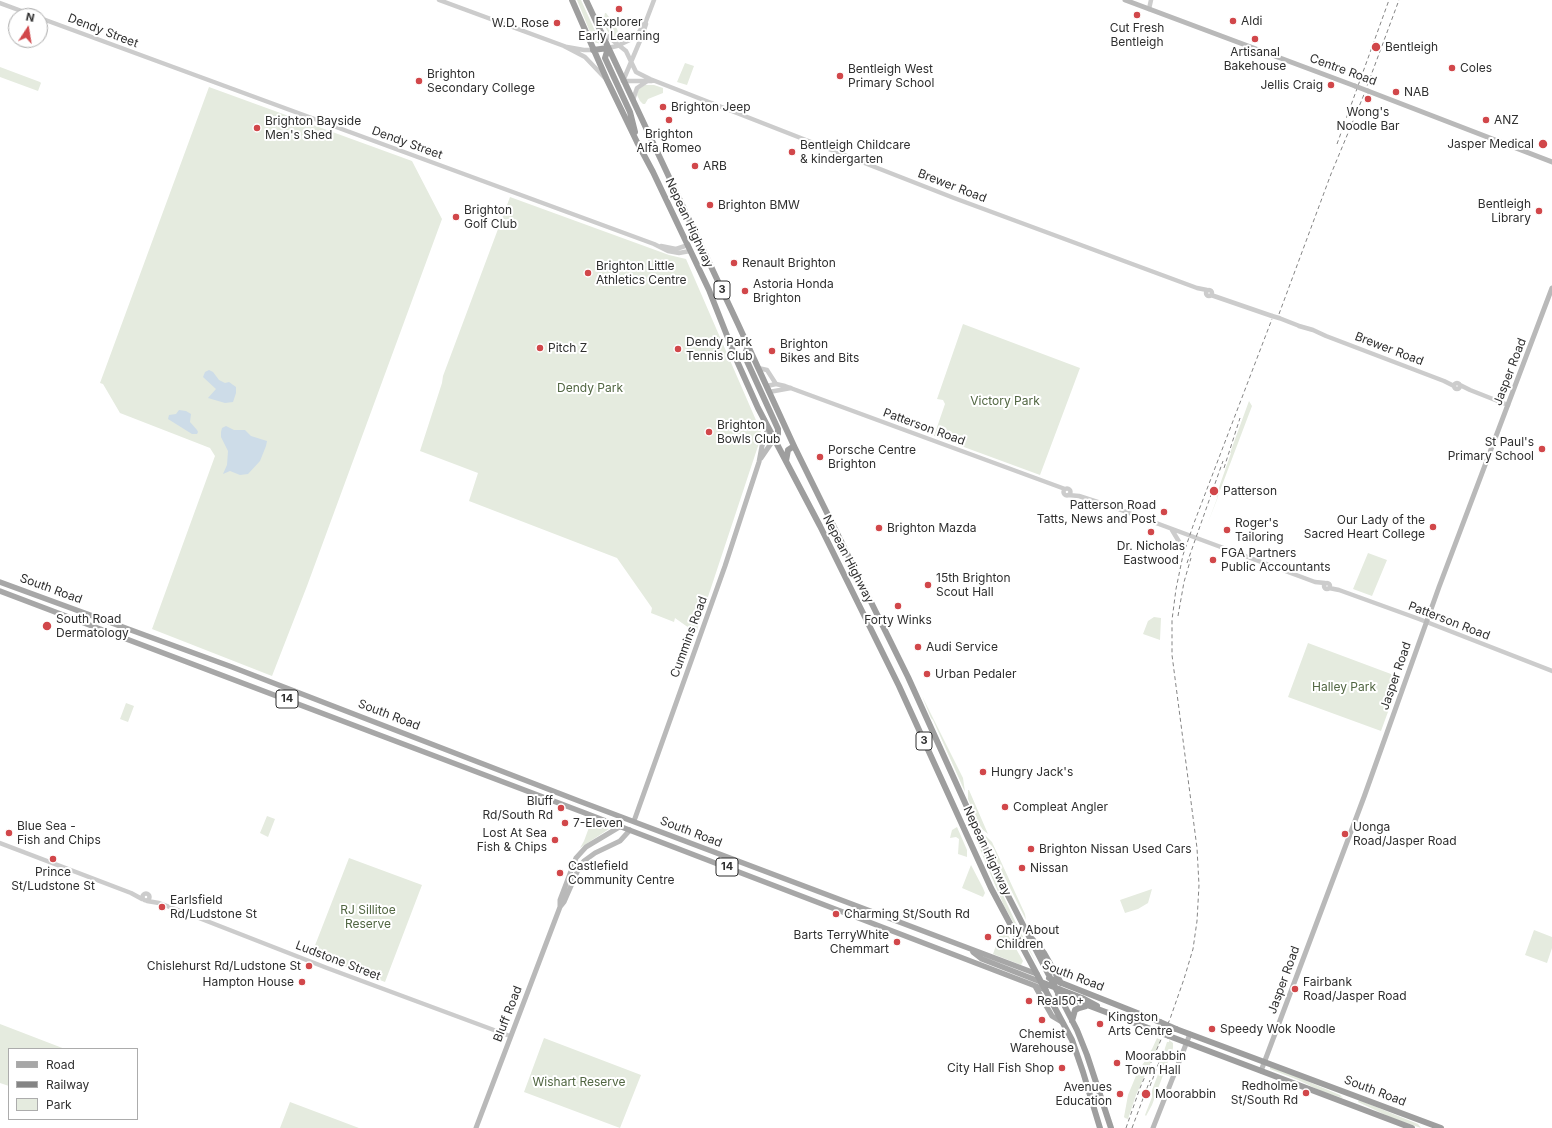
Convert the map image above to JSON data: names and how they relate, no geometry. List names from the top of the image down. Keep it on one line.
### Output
{"streets":{"highway":["Nepean Highway","3","South Road","14"],"main road":["Centre Road","Jasper Road","Cummins Road","Bluff Road"],"street":["Dendy Street","Brewer Road","Patterson Road","Ludstone Street"]},"crossings":[["Dendy Street","Nepean Highway"],["Brewer Road","Nepean Highway"],["Brewer Road","Jasper Road"],["Nepean Highway","Patterson Road"],["Nepean Highway","South Road"],["Nepean Highway","Cummins Road"],["Jasper Road","Patterson Road"],["Jasper Road","South Road"],["South Road","Cummins Road"],["South Road","Bluff Road"],["Ludstone Street","Bluff Road"]],"parks":["Dendy Park","Victory Park","Halley Park","RJ Sillitoe Reserve","Wishart Reserve"],"places":["Explorer Early Learning","Cut Fresh Bentleigh","Aldi","W.D. Rose","Artisanal Bakehouse","Bentleigh","Coles","Bentleigh West Primary School","Brighton Secondary College","Jellis Craig","NAB","Wong's Noodle Bar","Brighton Jeep","Brighton Alfa Romeo","ANZ","Brighton Bayside Men's Shed","Jasper Medical","Bentleigh Childcare & kindergarten","ARB","Brighton BMW","Bentleigh Library","Brighton Golf Club","Renault Brighton","Brighton Little Athletics Centre","Astoria Honda Brighton","Pitch Z","Dendy Park Tennis Club","Brighton Bikes and Bits","Brighton Bowls Club","St Paul's Primary School","Porsche Centre Brighton","Patterson","Patterson Road Tatts, News and Post","Our Lady of the Sacred Heart College","Brighton Mazda","Roger's Tailoring","Dr. Nicholas Eastwood","FGA Partners Public Accountants","15th Brighton Scout Hall","Forty Winks","South Road Dermatology","Audi Service","Urban Pedaler","Hungry Jack's","Compleat Angler","Bluff Rd/South Rd","7-Eleven","Blue Sea - Fish and Chips","Uonga Road/Jasper Road","Lost At Sea Fish & Chips","Brighton Nissan Used Cars","Prince St/Ludstone St","Nissan","Castlefield Community Centre","Earlsfield Rd/Ludstone St","Charming St/South Rd","Only About Children","Barts TerryWhite Chemmart","Chislehurst Rd/Ludstone St","Hampton House","Fairbank Road/Jasper Road","Real50+","Chemist Warehouse","Kingston Arts Centre","Speedy Wok Noodle","Moorabbin Town Hall","City Hall Fish Shop","Redholme St/South Rd","Avenues Education","Moorabbin"],"legend":["Road","Railway","Park"],"north":"top"}
